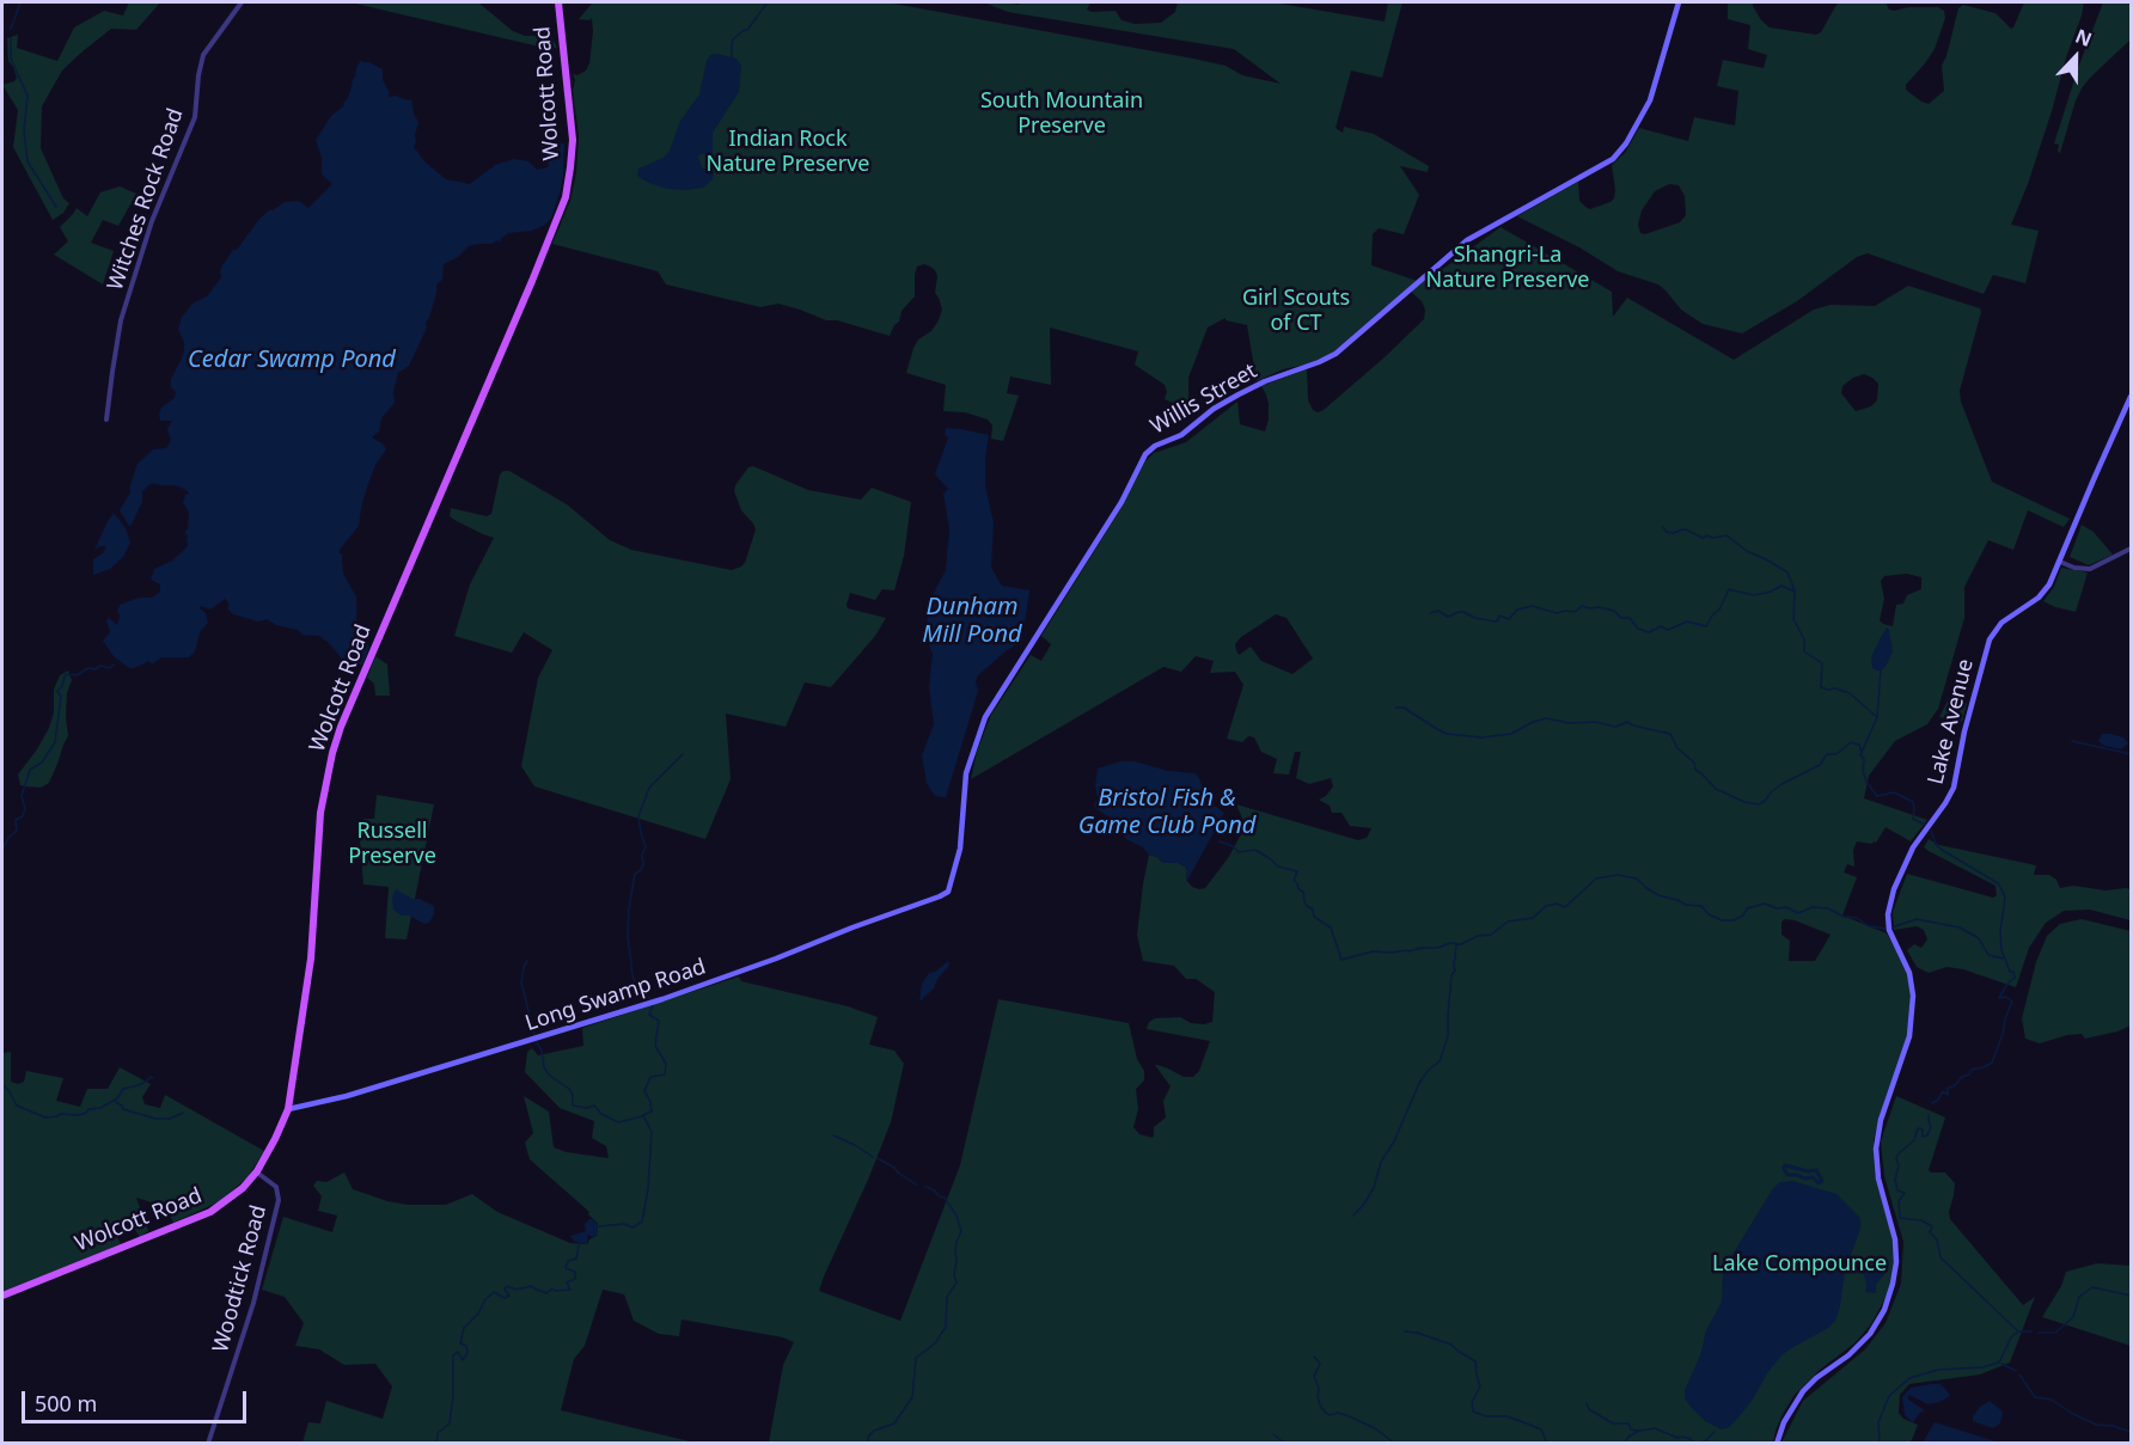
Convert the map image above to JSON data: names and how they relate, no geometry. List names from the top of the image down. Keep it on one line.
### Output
{"streets":{"main road":["Wolcott Road","Willis Street","Lake Avenue","Long Swamp Road"],"street":["Witches Rock Road","Woodtick Road"]},"crossings":[["Wolcott Road","Long Swamp Road"],["Wolcott Road","Woodtick Road"],["Willis Street","Long Swamp Road"]],"water":["Cedar Swamp Pond","Dunham Mill Pond","Bristol Fish & Game Club Pond"],"parks":["South Mountain Preserve","Indian Rock Nature Preserve","Shangri-La Nature Preserve","Girl Scouts of CT","Russell Preserve","Lake Compounce"],"scale_bar":"500 m","north":"top"}
